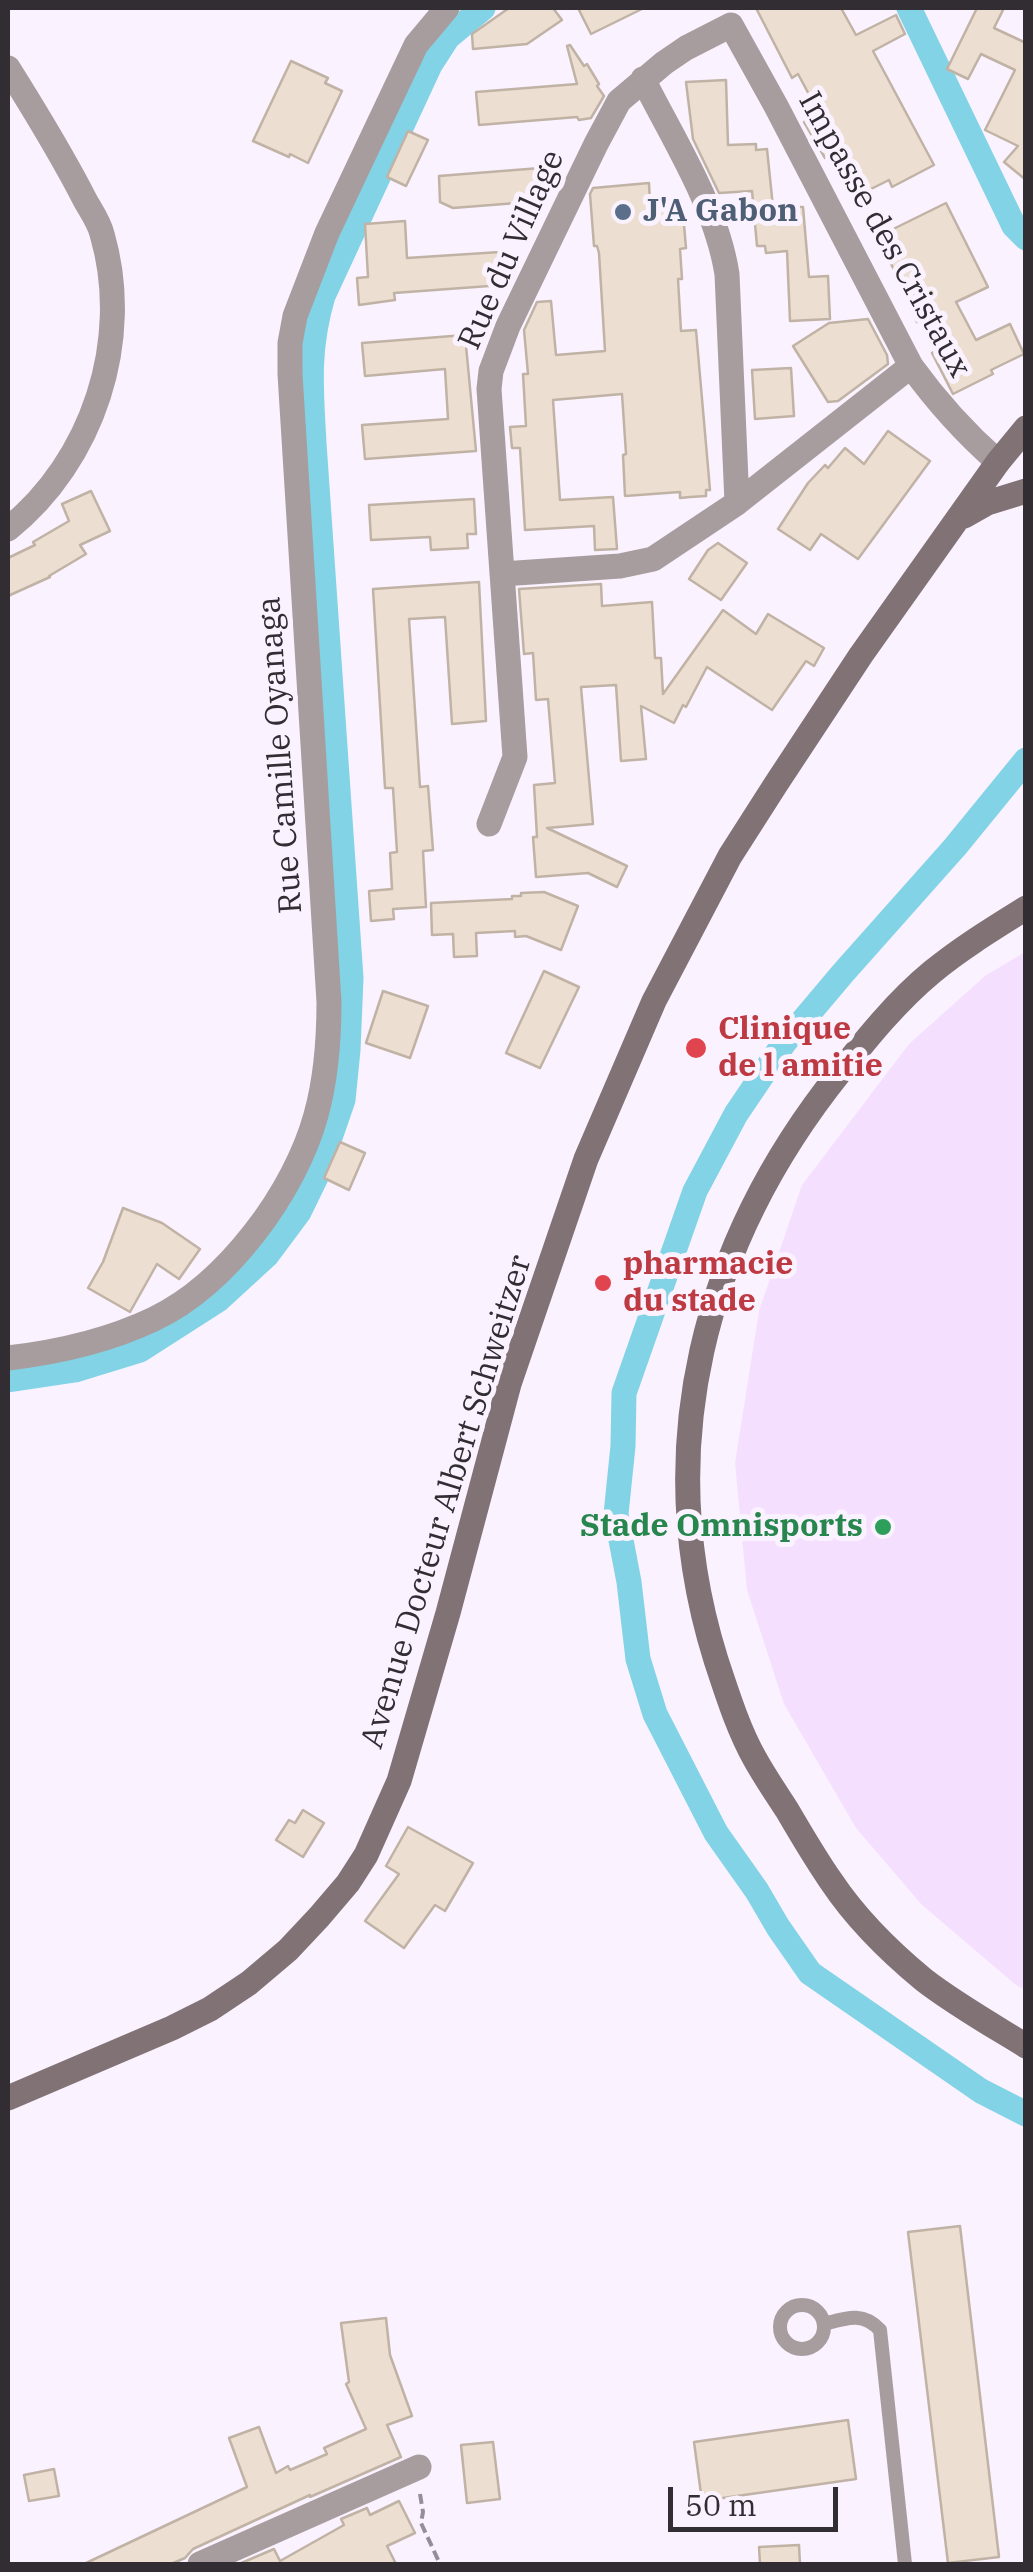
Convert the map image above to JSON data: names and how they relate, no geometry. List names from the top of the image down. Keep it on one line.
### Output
{"streets":{"main road":["Avenue Docteur Albert Schweitzer"],"street":["Impasse des Cristaux","Rue du Village","Rue Camille Oyanaga"]},"crossings":[["Impasse des Cristaux","Rue du Village"],["Impasse des Cristaux","Avenue Docteur Albert Schweitzer"]],"places":["J'A Gabon","Clinique de l amitie","pharmacie du stade","Stade Omnisports"],"scale_bar":"50 m"}
